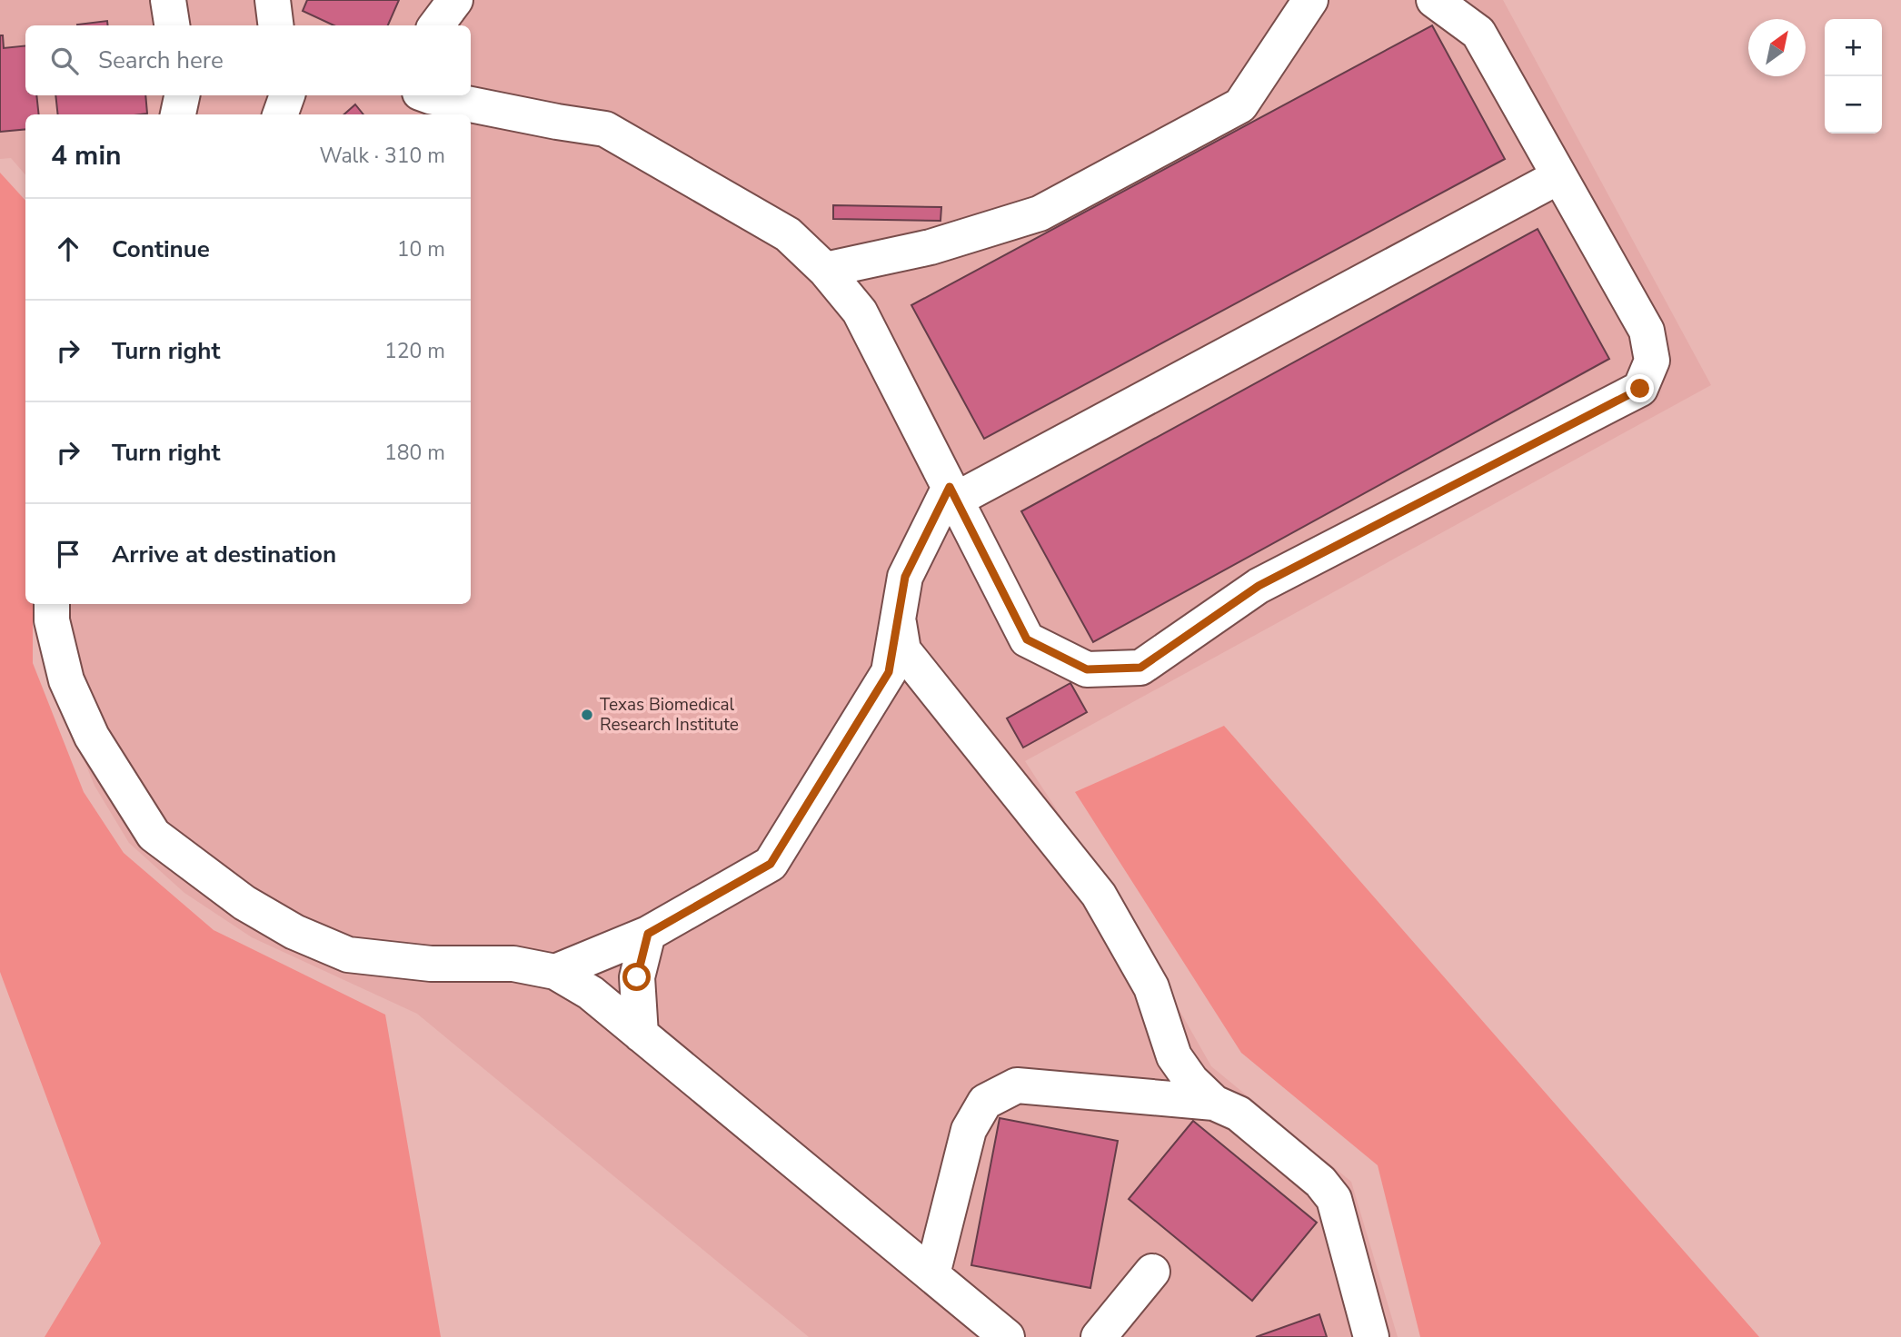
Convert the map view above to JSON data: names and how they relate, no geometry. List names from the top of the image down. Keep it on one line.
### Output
{"places":["Texas Biomedical Research Institute"],"north":"top right","page":{"map_buttons":["+","−"],"search":"Search here","heading":["4 min","Walk · 310 m"],"list":[["Continue","10 m"],["Turn right","120 m"],["Turn right","180 m"],"Arrive at destination"]}}
